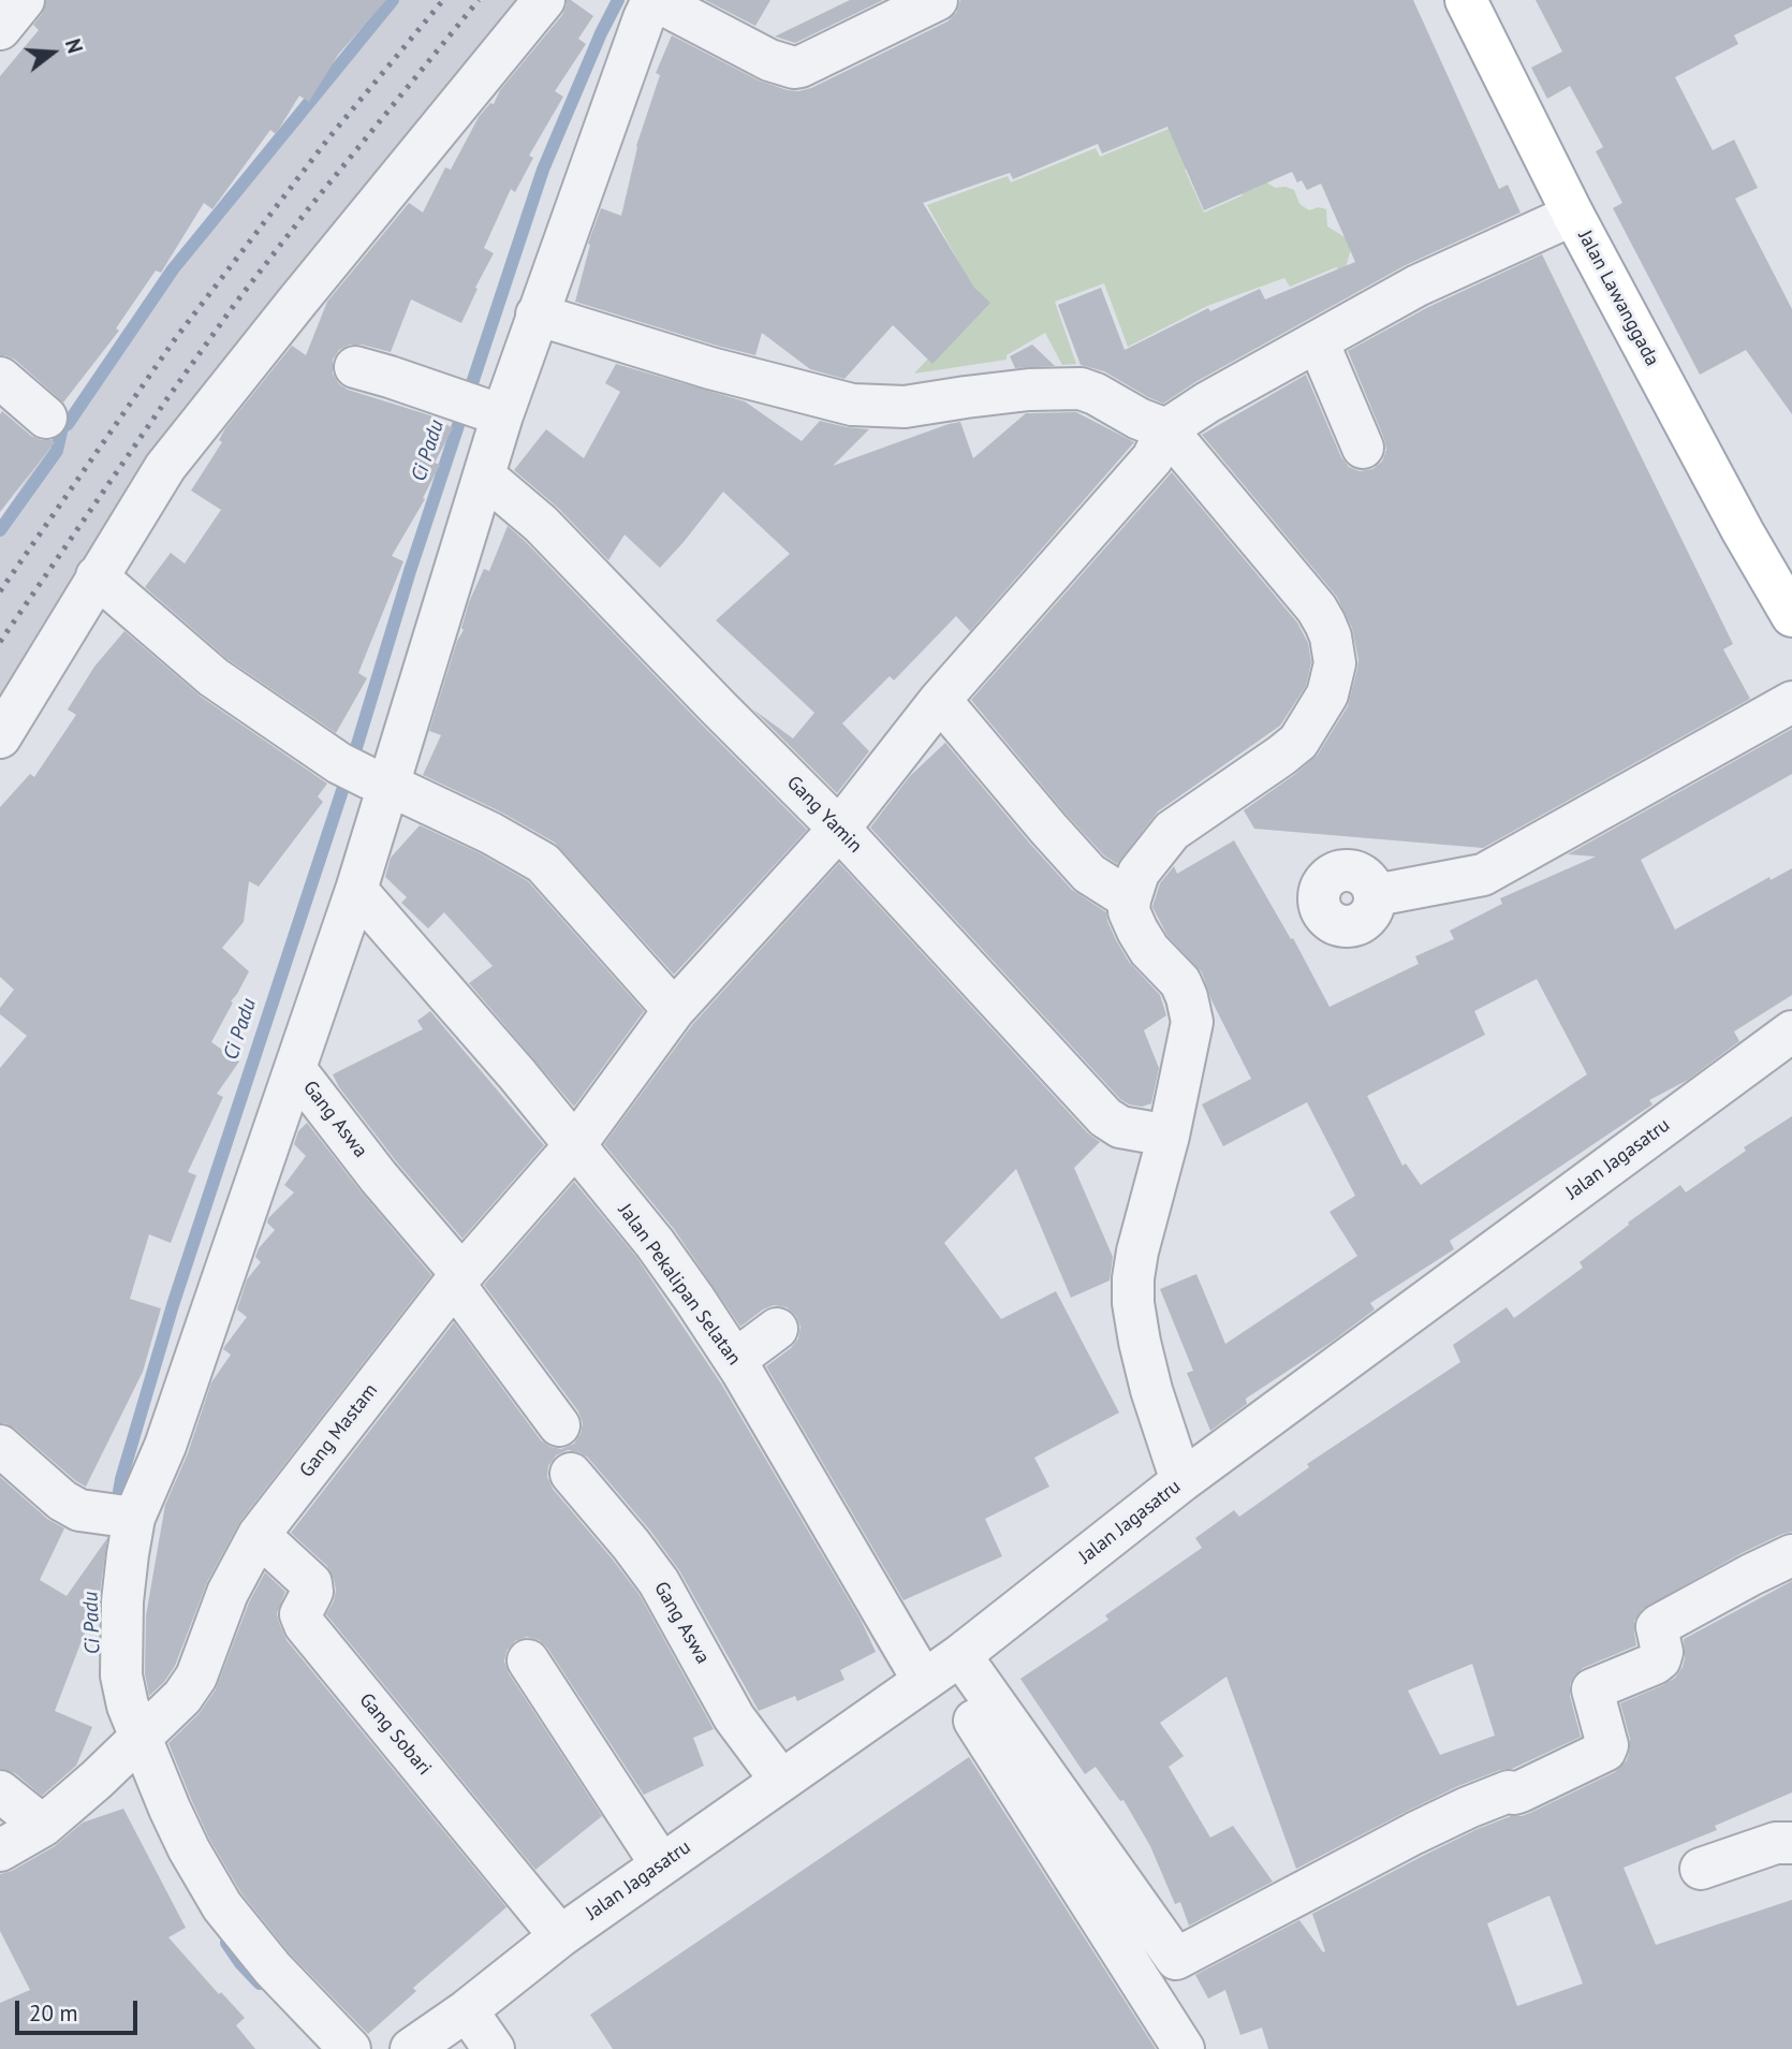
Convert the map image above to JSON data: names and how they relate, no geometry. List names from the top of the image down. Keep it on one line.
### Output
{"streets":{"main road":["Jalan Lawanggada"],"street":["Gang Yamin","Gang Aswa","Jalan Jagasatru","Jalan Pekalipan Selatan","Gang Mastam","Gang Sobari"]},"crossings":[["Gang Yamin","Gang Mastam"],["Gang Aswa","Jalan Jagasatru"],["Gang Aswa","Gang Mastam"],["Jalan Jagasatru","Jalan Pekalipan Selatan"],["Jalan Jagasatru","Gang Sobari"],["Jalan Pekalipan Selatan","Gang Mastam"],["Gang Mastam","Gang Sobari"]],"water":["Ci Padu"],"scale_bar":"20 m","north":"right"}
